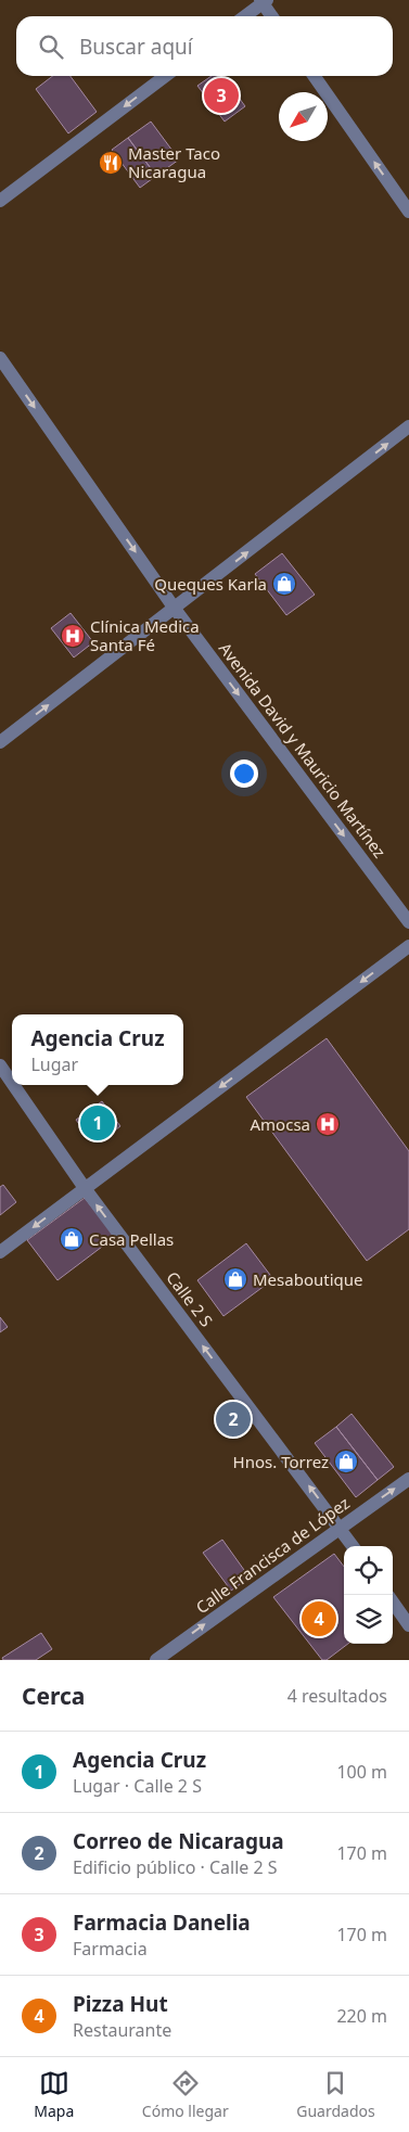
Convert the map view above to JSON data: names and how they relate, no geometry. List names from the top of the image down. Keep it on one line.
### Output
{"streets":{"street":["Avenida David y Mauricio Martínez","Calle 2 S","Calle Francisca de López"]},"crossings":[["Calle 2 S","Calle Francisca de López"]],"one_way":["Avenida David y Mauricio Martínez","Calle 2 S","Calle Francisca de López"],"places":{"restaurant":["Master Taco Nicaragua"],"shop":["Queques Karla","Casa Pellas","Mesaboutique","Hnos. Torrez"],"hospital":["Clínica Medica Santa Fé","Amocsa"]},"north":"bottom left","page":{"search":"Buscar aquí","pins":["3","1","2","4"],"popup":["Agencia Cruz","Lugar"],"heading":["Cerca","4 resultados"],"list":[{"mark":"1","name":"Agencia Cruz","note":"Lugar · Calle 2 S","value":"100 m"},{"mark":"2","name":"Correo de Nicaragua","note":"Edificio público · Calle 2 S","value":"170 m"},{"mark":"3","name":"Farmacia Danelia","note":"Farmacia","value":"170 m"},{"mark":"4","name":"Pizza Hut","note":"Restaurante","value":"220 m"}],"nav":["Mapa","Cómo llegar","Guardados"]}}
